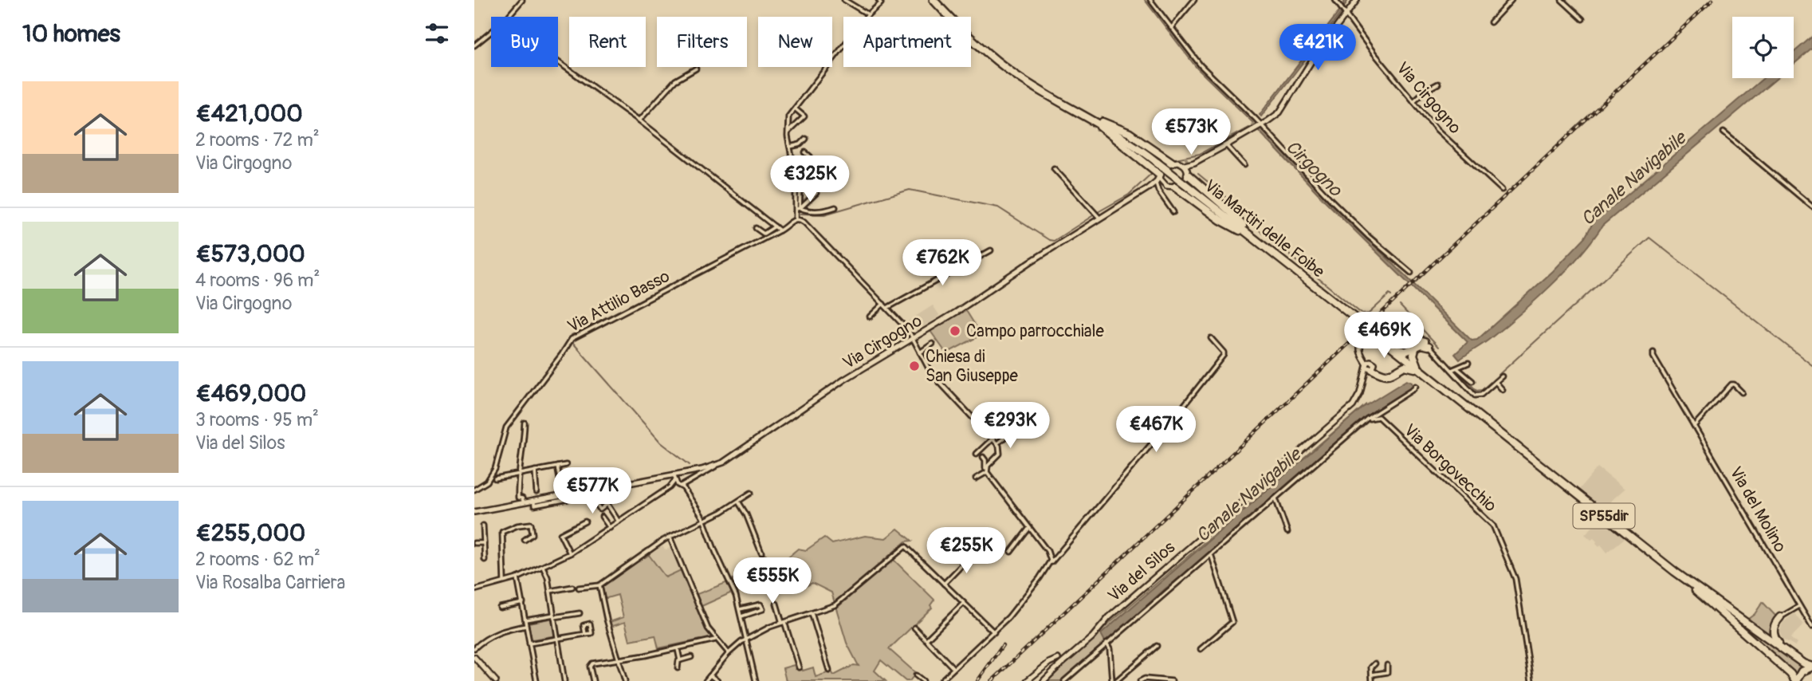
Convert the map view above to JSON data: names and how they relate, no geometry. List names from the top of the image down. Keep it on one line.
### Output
{"streets":{"highway":["Via Martiri delle Foibe","SP55dir"],"street":["Via Cirgogno","Via Attilio Basso","Via Borgovecchio","Via del Molino","Via del Silos"]},"water":["Cirgogno","Canale Navigabile"],"places":["Campo parrocchiale","Chiesa di San Giuseppe"],"page":{"heading":"10 homes","chip":["Buy","Rent","Filters","New","Apartment"],"price":["€421K","€573K","€325K","€762K","€469K","€293K","€467K","€577K","€255K","€555K"],"list":[{"name":"€421,000","note":"2 rooms · 72 m² · Via Cirgogno"},{"name":"€573,000","note":"4 rooms · 96 m² · Via Cirgogno"},{"name":"€469,000","note":"3 rooms · 95 m² · Via del Silos"},{"name":"€255,000","note":"2 rooms · 62 m² · Via Rosalba Carriera"}]}}
